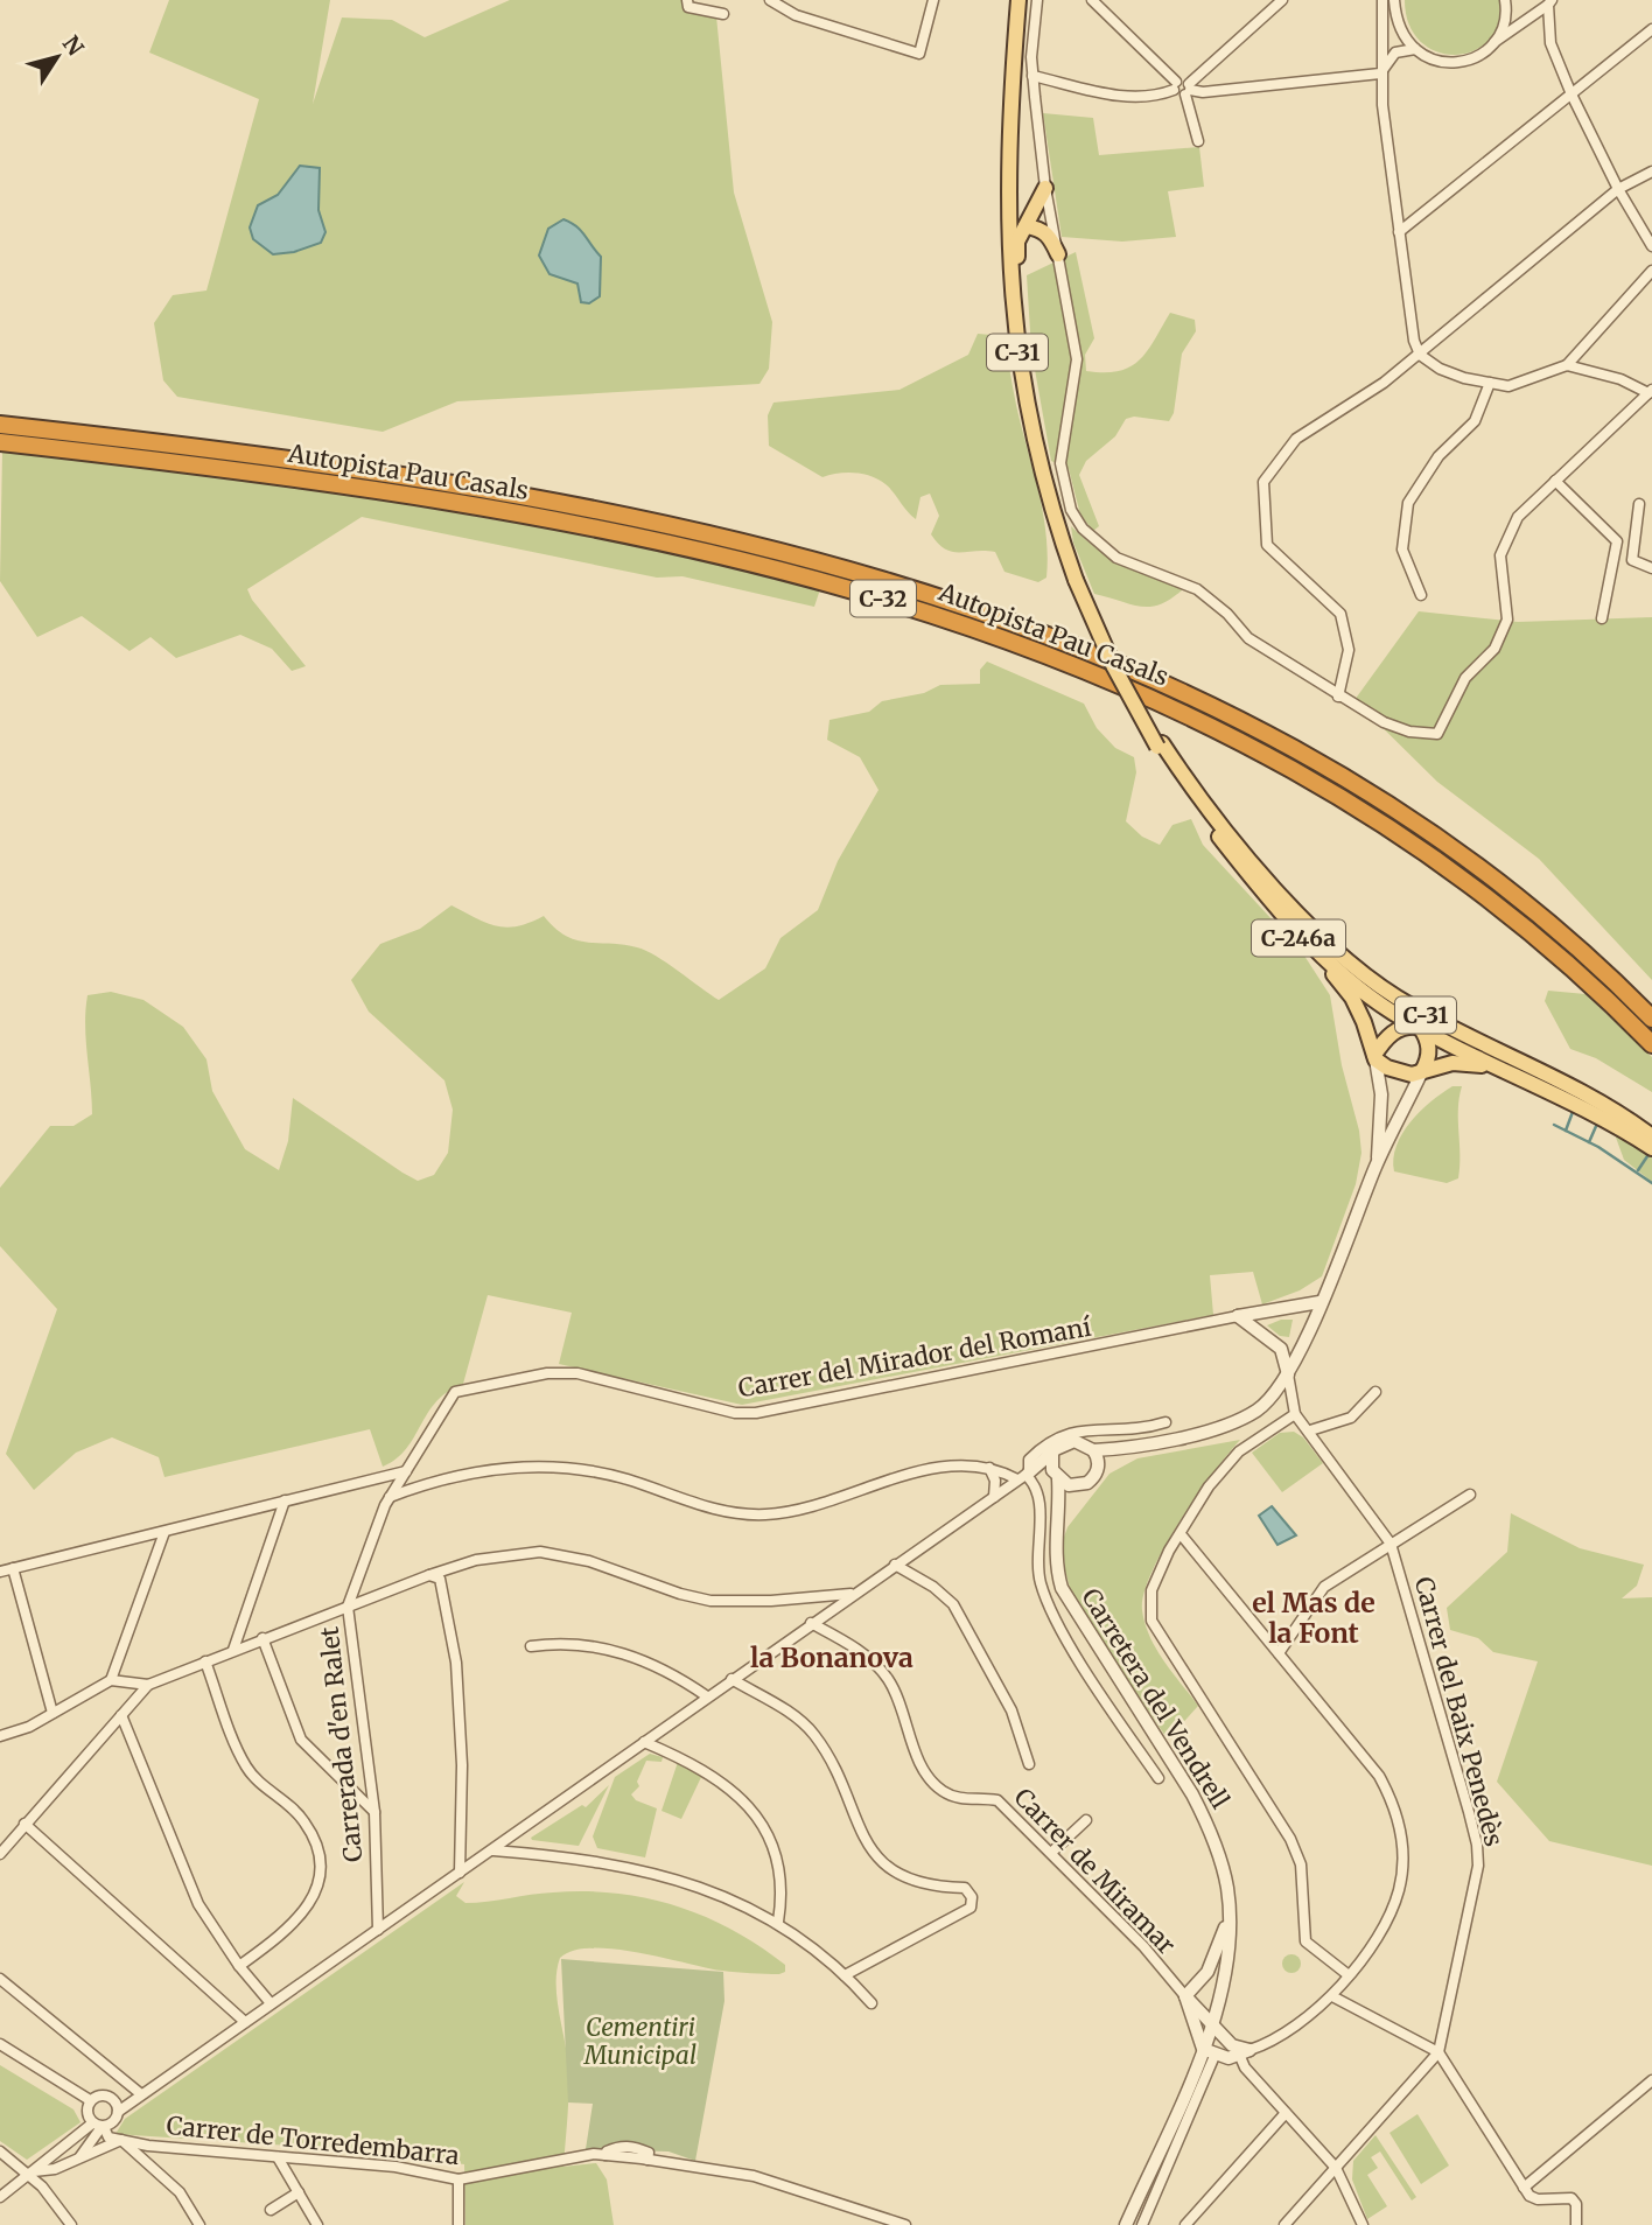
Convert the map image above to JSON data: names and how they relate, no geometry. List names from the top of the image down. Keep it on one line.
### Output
{"streets":{"highway":["Autopista Pau Casals","C-32"],"main road":["C-31","C-246a"],"street":["Carrer del Mirador del Romaní","Carretera del Vendrell","Carrer del Baix Penedès","Carrerada d'en Ralet","Carrer de Miramar","Carrer de Torredembarra"]},"crossings":[["C-31","C-246a"],["Carrer del Mirador del Romaní","Carrerada d'en Ralet"]],"districts":["el Mas de la Font","la Bonanova"],"parks":["Cementiri Municipal"],"north":"top right"}
